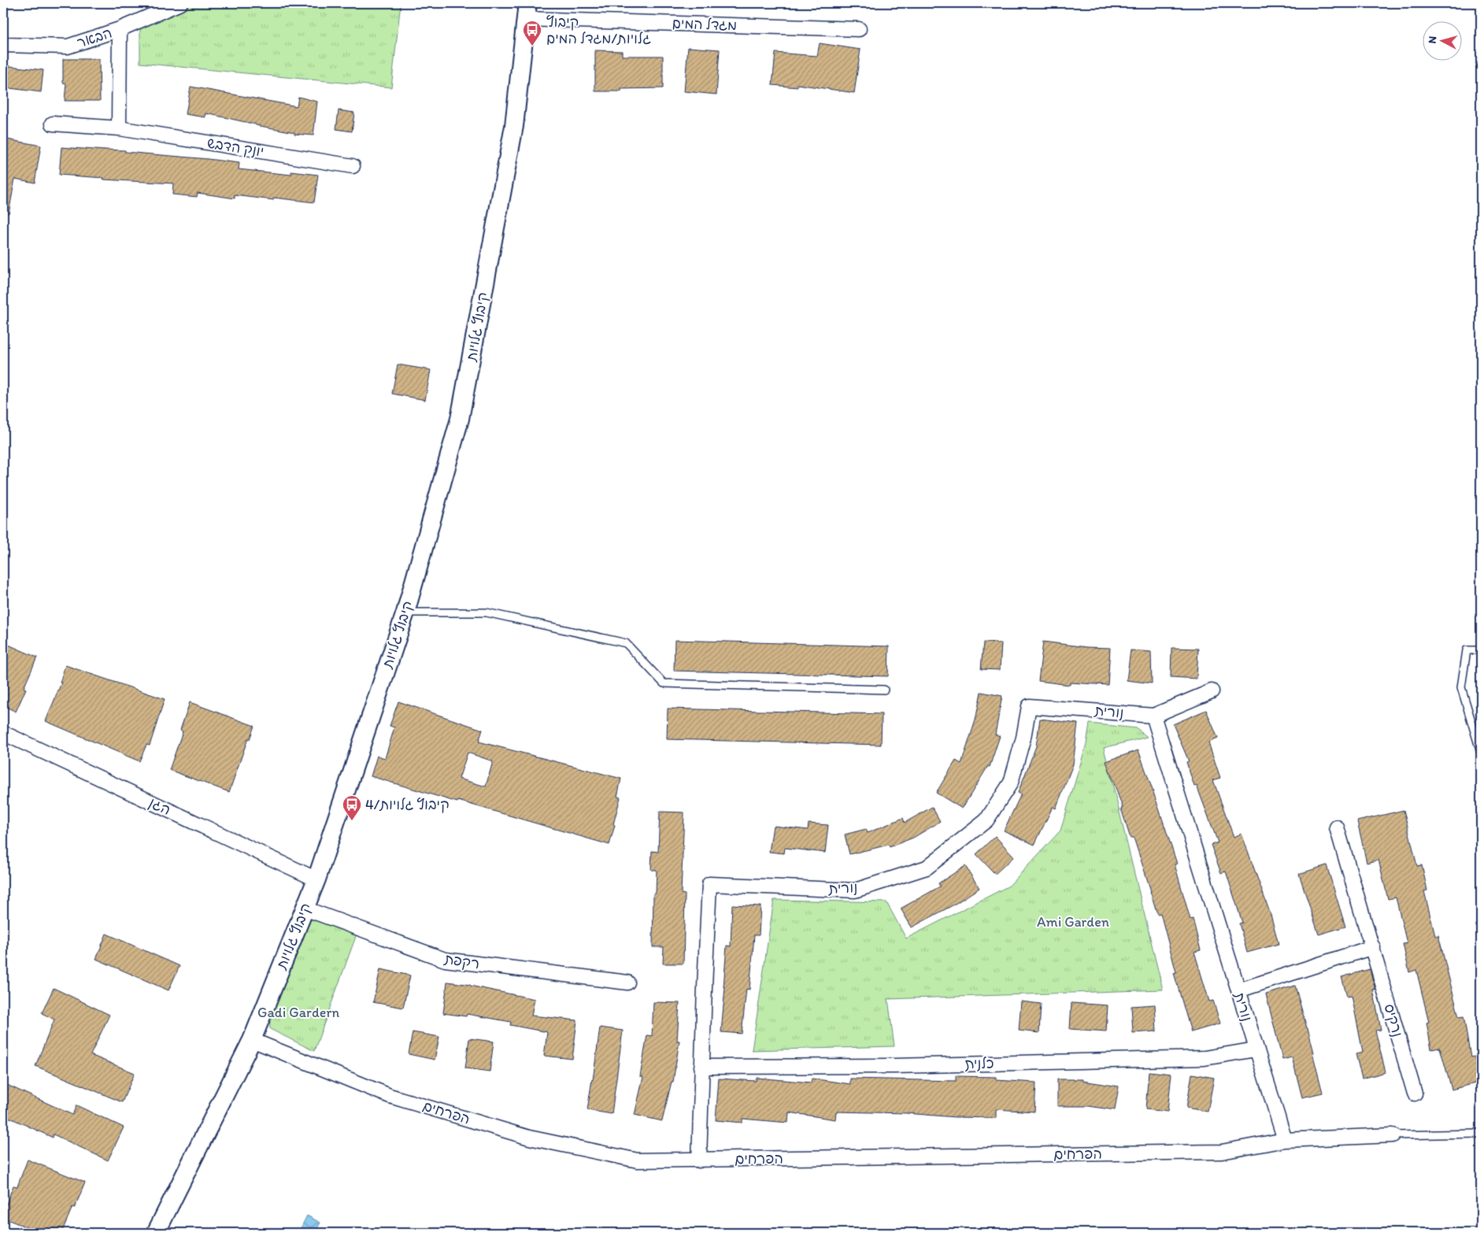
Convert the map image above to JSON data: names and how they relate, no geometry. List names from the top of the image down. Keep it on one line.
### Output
{"streets":{"street":["מגדל המים","הבאר","יונק הדבש","קיבוץ גלויות","נורית","הגן","רקפת","נרקיס","כלנית","הפרחים"]},"crossings":[["מגדל המים","קיבוץ גלויות"],["קיבוץ גלויות","הגן"],["קיבוץ גלויות","רקפת"],["קיבוץ גלויות","הפרחים"],["נורית","כלנית"],["נורית","הפרחים"]],"parks":["Ami Garden","Gadi Gardern"],"places":{"bus stop":["קיבוץ גלויות/מגדל המים","קיבוץ גלויות/4"]},"north":"left"}
